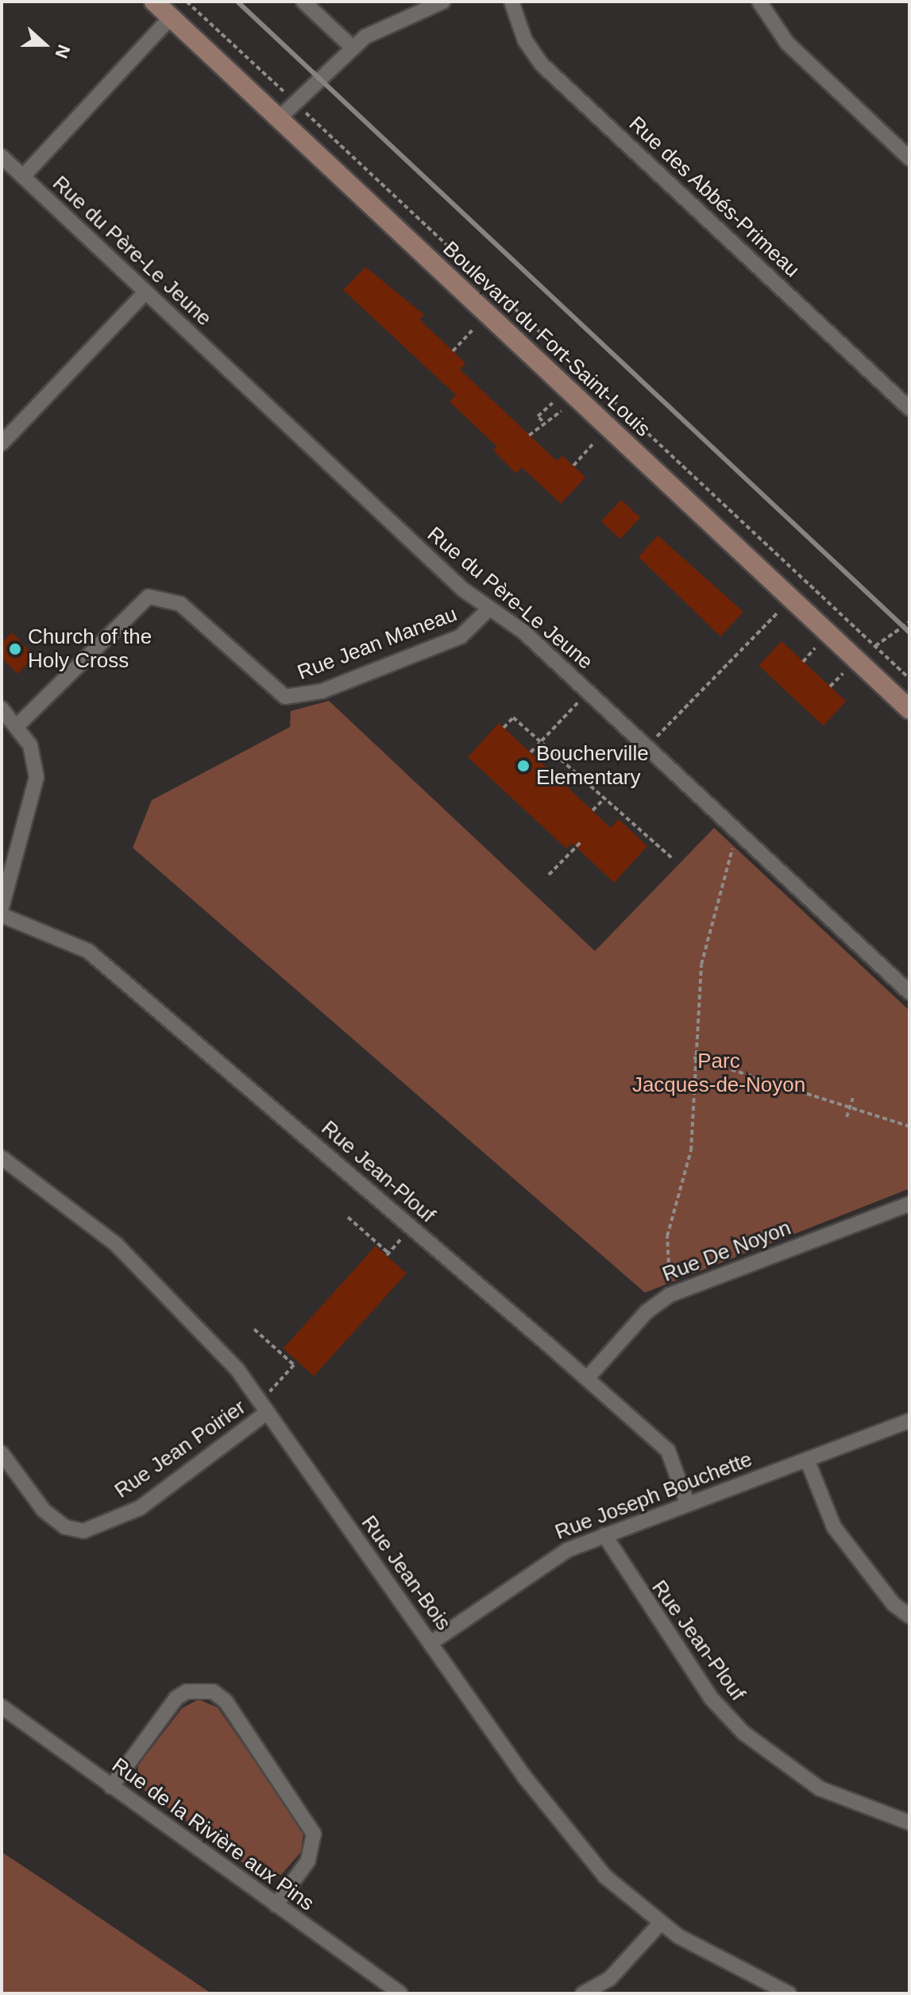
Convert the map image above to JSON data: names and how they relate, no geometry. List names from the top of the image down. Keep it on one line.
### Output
{"streets":{"street":["Rue des Abbés-Primeau","Rue du Père-Le Jeune","Boulevard du Fort-Saint-Louis","Rue Jean Maneau","Rue Jean-Plouf","Rue De Noyon","Rue Jean Poirier","Rue Joseph Bouchette","Rue Jean-Bois","Rue de la Rivière aux Pins"]},"crossings":[["Rue du Père-Le Jeune","Rue Jean Maneau"],["Rue Jean-Plouf","Rue De Noyon"],["Rue Jean-Plouf","Rue Joseph Bouchette"],["Rue Jean Poirier","Rue Jean-Bois"],["Rue Joseph Bouchette","Rue Jean-Bois"]],"parks":["Parc Jacques-de-Noyon"],"places":["Church of the Holy Cross","Boucherville Elementary"],"north":"right"}
